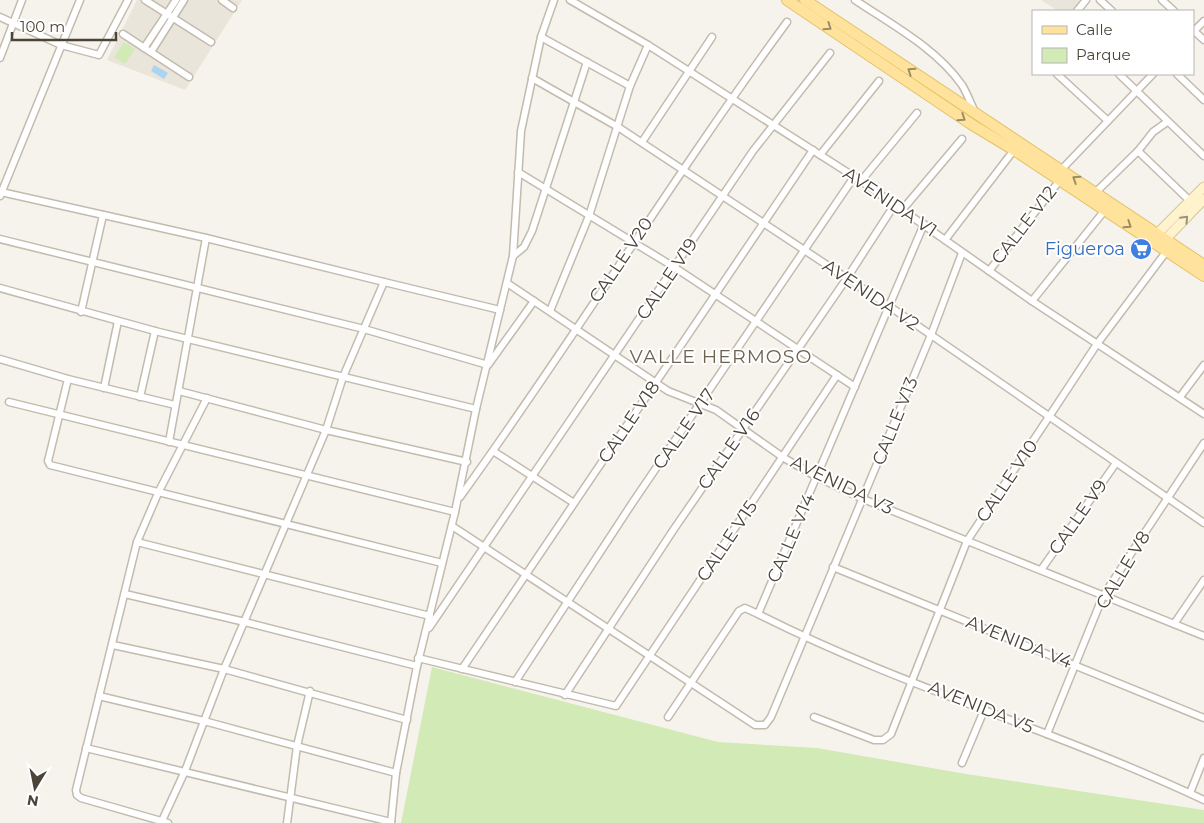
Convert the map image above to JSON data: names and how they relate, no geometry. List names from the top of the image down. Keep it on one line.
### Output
{"streets":{"street":["AVENIDA V1","CALLE V12","CALLE V20","CALLE V19","AVENIDA V2","CALLE V13","CALLE V18","CALLE V17","CALLE V16","CALLE V10","AVENIDA V3","CALLE V9","CALLE V14","CALLE V15","CALLE V8","AVENIDA V4","AVENIDA V5"]},"crossings":[["AVENIDA V1","CALLE V12"],["AVENIDA V1","CALLE V20"],["AVENIDA V1","CALLE V19"],["AVENIDA V1","CALLE V13"],["AVENIDA V1","CALLE V18"],["AVENIDA V1","CALLE V17"],["AVENIDA V1","CALLE V16"],["AVENIDA V1","CALLE V10"],["AVENIDA V1","CALLE V14"],["CALLE V20","AVENIDA V2"],["CALLE V20","AVENIDA V3"],["CALLE V19","AVENIDA V2"],["CALLE V19","AVENIDA V3"],["AVENIDA V2","CALLE V13"],["AVENIDA V2","CALLE V18"],["AVENIDA V2","CALLE V17"],["AVENIDA V2","CALLE V16"],["AVENIDA V2","CALLE V10"],["AVENIDA V2","CALLE V9"],["AVENIDA V2","CALLE V14"],["AVENIDA V2","CALLE V8"],["CALLE V13","AVENIDA V3"],["CALLE V13","AVENIDA V4"],["CALLE V13","AVENIDA V5"],["CALLE V18","AVENIDA V3"],["CALLE V17","AVENIDA V3"],["CALLE V16","AVENIDA V3"],["CALLE V16","CALLE V15"],["CALLE V10","AVENIDA V3"],["CALLE V10","AVENIDA V4"],["CALLE V10","AVENIDA V5"],["AVENIDA V3","CALLE V9"],["AVENIDA V3","CALLE V14"],["AVENIDA V3","CALLE V15"],["AVENIDA V3","CALLE V8"],["CALLE V14","AVENIDA V5"],["CALLE V8","AVENIDA V4"],["CALLE V8","AVENIDA V5"]],"districts":["VALLE HERMOSO"],"places":{"supermarket":["Figueroa"]},"legend":["Calle","Parque"],"scale_bar":"100 m","north":"bottom"}
